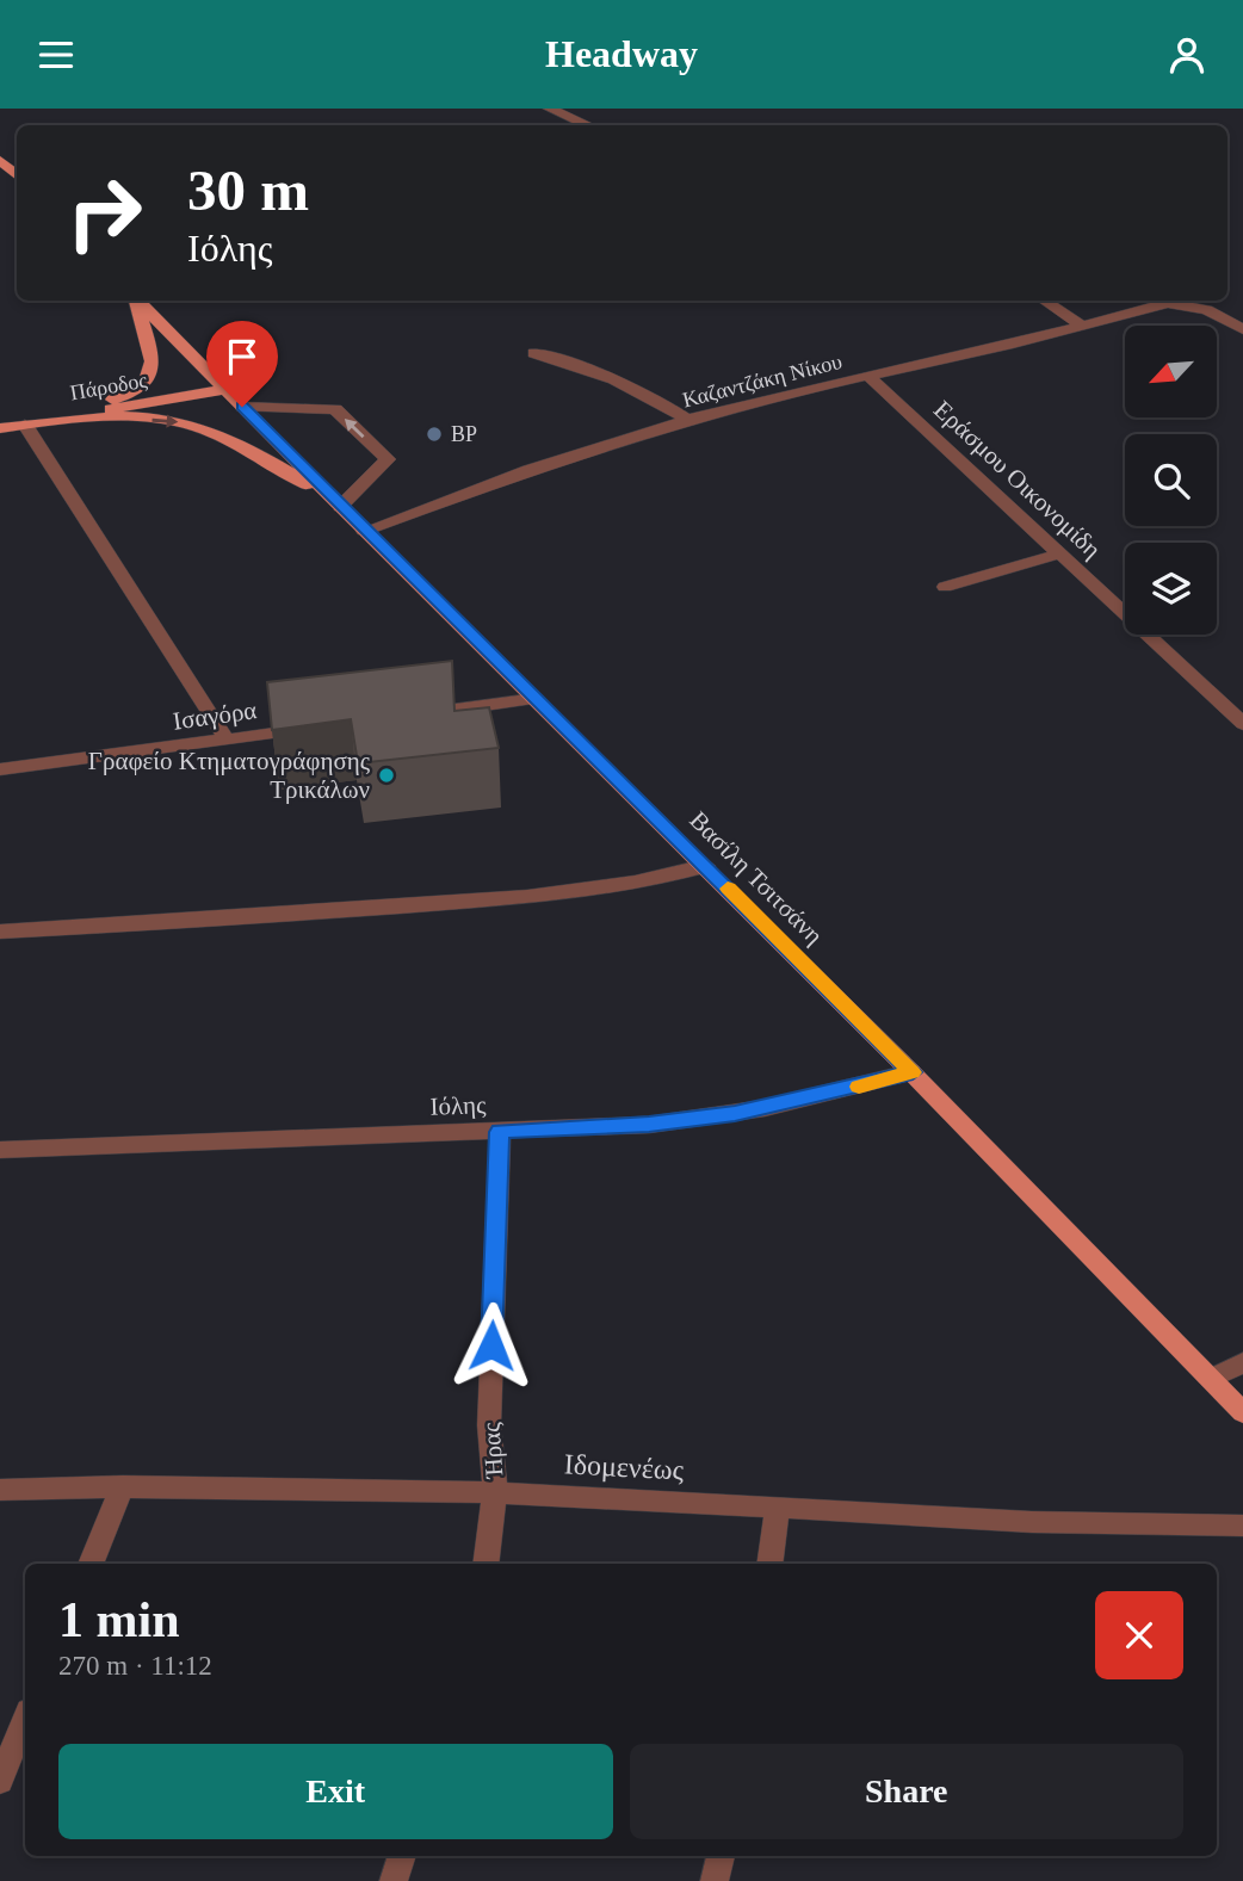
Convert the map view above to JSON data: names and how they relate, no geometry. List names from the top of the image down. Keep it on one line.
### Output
{"streets":{"main road":["Πάροδος","Βασίλη Τσιτσάνη"],"street":["Καζαντζάκη Νίκου","Εράσμου Οικονομίδη","Ισαγόρα","Ιόλης","Ήρας","Ιδομενέως"]},"crossings":[["Καζαντζάκη Νίκου","Εράσμου Οικονομίδη"],["Καζαντζάκη Νίκου","Βασίλη Τσιτσάνη"],["Πάροδος","Βασίλη Τσιτσάνη"],["Βασίλη Τσιτσάνη","Ιόλης"],["Ιόλης","Ήρας"],["Ήρας","Ιδομενέως"]],"places":["BP","Γραφείο Κτηματογράφησης Τρικάλων"],"north":"bottom left","page":{"header":"Headway","turn":["30 m","Ιόλης"],"heading":["1 min","270 m · 11:12"],"buttons":["Exit","Share"]}}
